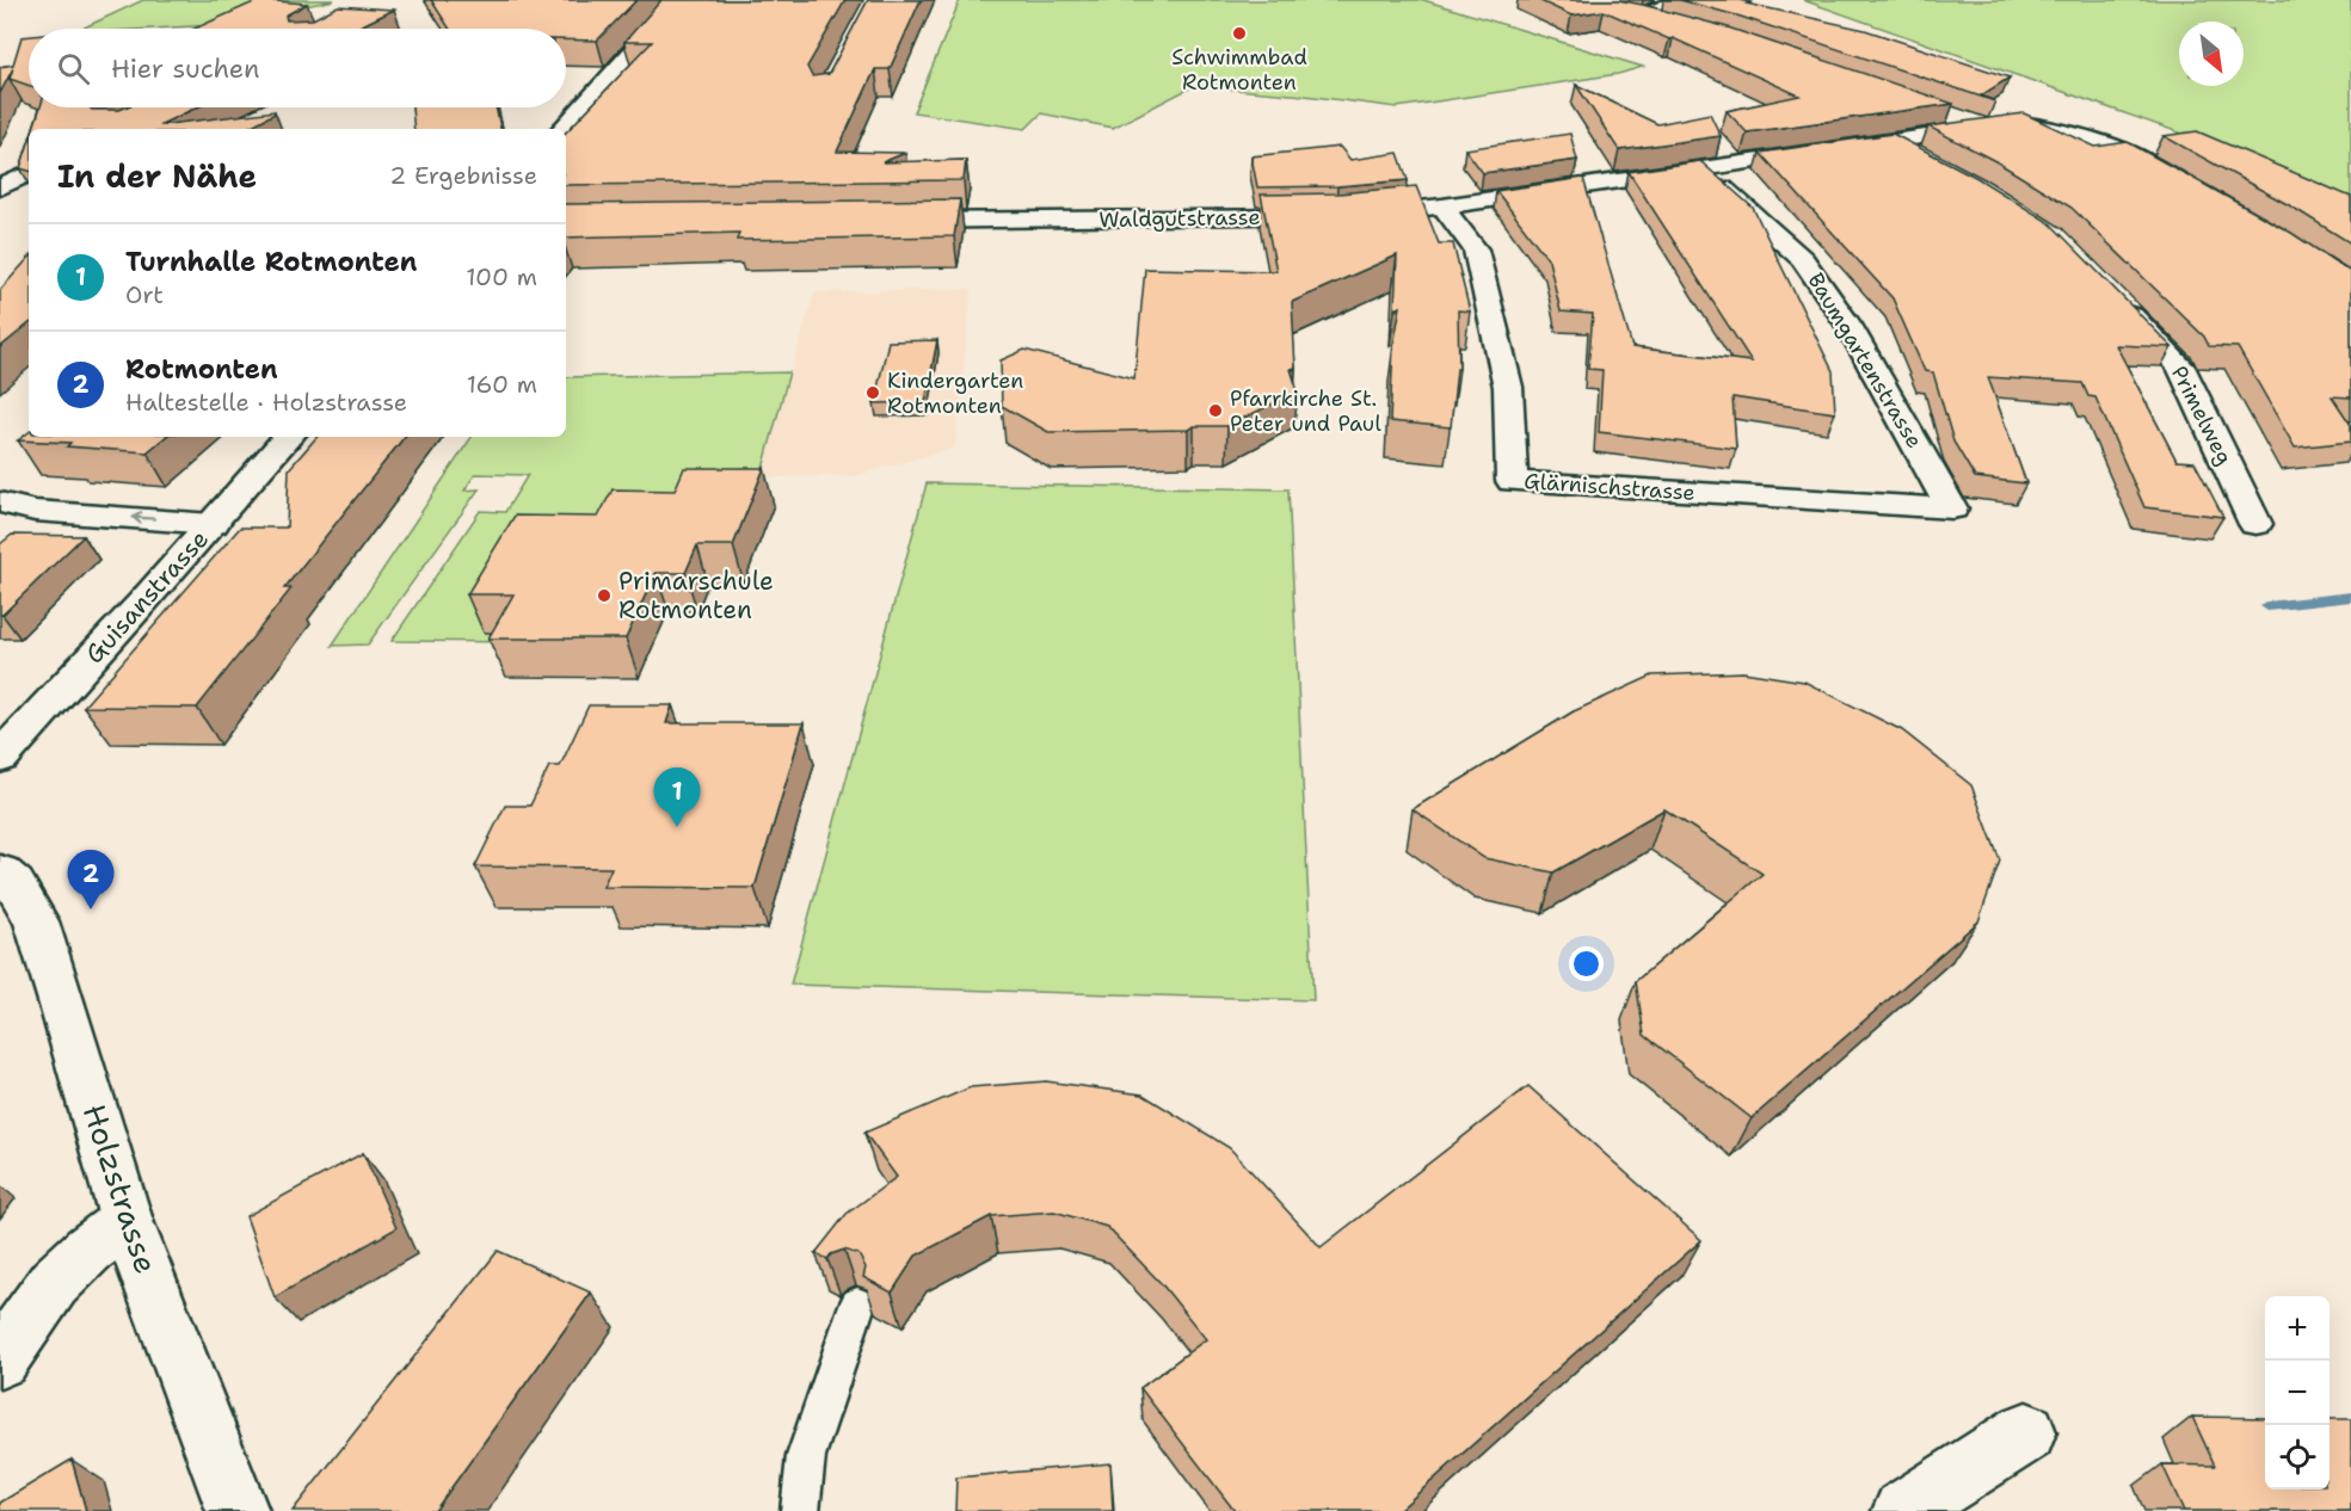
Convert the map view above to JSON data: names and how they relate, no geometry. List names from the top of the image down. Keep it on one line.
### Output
{"streets":{"street":["Waldgutstrasse","Baumgartenstrasse","Primelweg","Glärnischstrasse","Guisanstrasse","Holzstrasse"]},"crossings":[["Waldgutstrasse","Baumgartenstrasse"],["Waldgutstrasse","Glärnischstrasse"],["Baumgartenstrasse","Glärnischstrasse"]],"places":["Schwimmbad Rotmonten","Kindergarten Rotmonten","Pfarrkirche St. Peter und Paul","Primarschule Rotmonten"],"north":"bottom right","page":{"search":"Hier suchen","heading":["In der Nähe","2 Ergebnisse"],"list":[{"mark":"1","name":"Turnhalle Rotmonten","note":"Ort","value":"100 m"},{"mark":"2","name":"Rotmonten","note":"Haltestelle · Holzstrasse","value":"160 m"}],"pins":["1","2"],"map_buttons":["+","−"]}}
